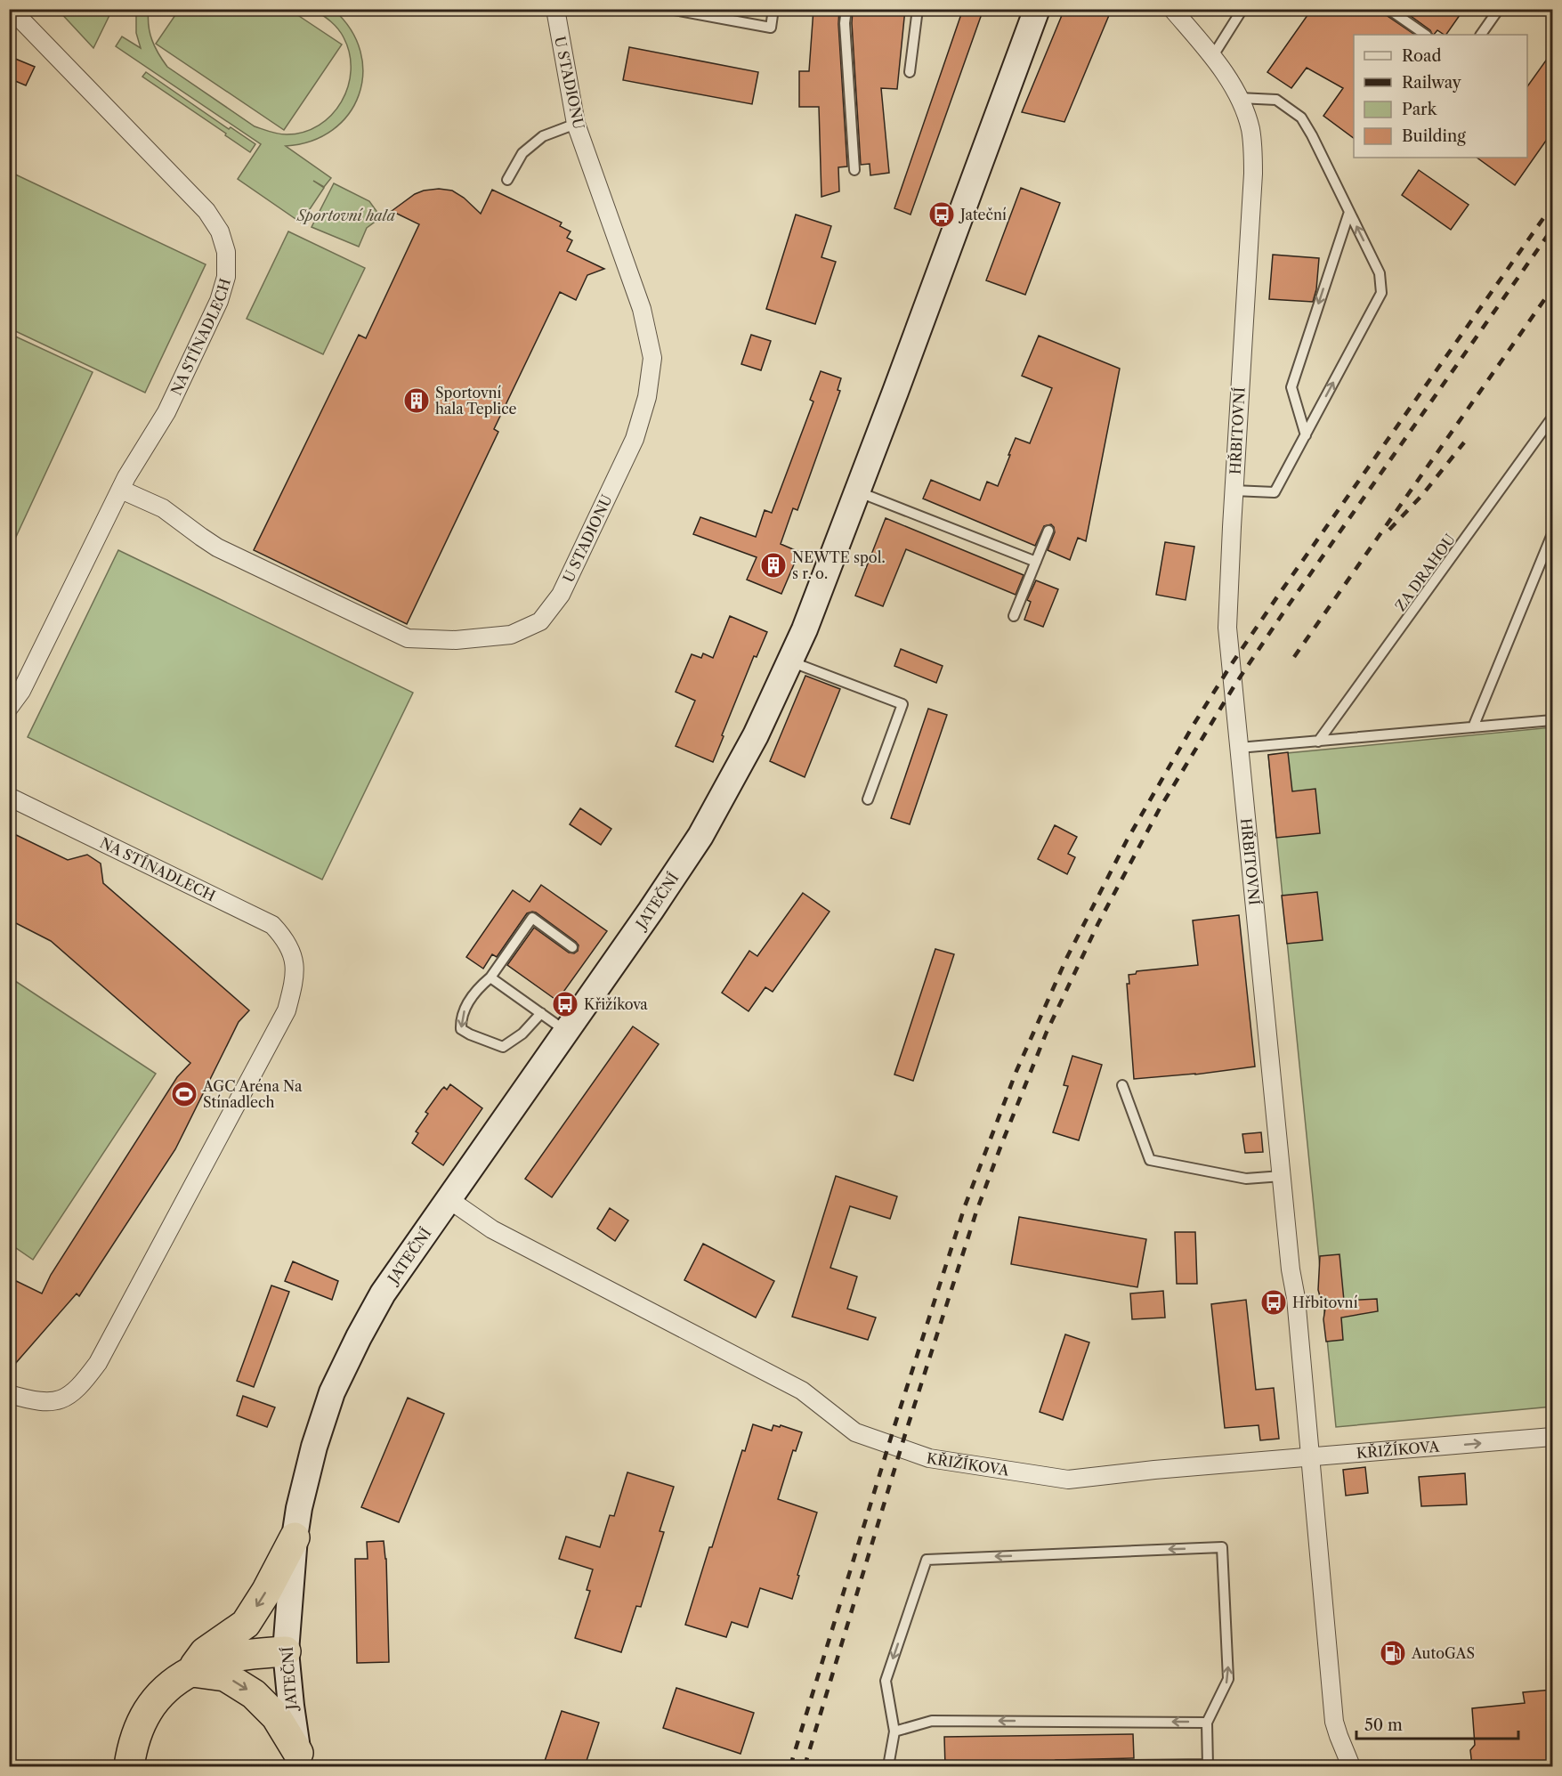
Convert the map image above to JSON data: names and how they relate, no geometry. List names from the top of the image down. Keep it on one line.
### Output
{"streets":{"main road":["JATEČNÍ"],"street":["U STADIONU","NA STÍNADLECH","HŘBITOVNÍ","KŘIŽÍKOVA"],"lane":["ZA DRAHOU"]},"crossings":[["U STADIONU","NA STÍNADLECH"],["HŘBITOVNÍ","KŘIŽÍKOVA"],["JATEČNÍ","KŘIŽÍKOVA"]],"parks":["Sportovní hala"],"places":{"bus stop":["Jateční","Křižíkova","Hřbitovní"],"building":["Sportovní hala Teplice","NEWTE spol. s r. o."],"sports":["AGC Aréna Na Stínadlech"],"fuel station":["AutoGAS"]},"legend":["Road","Railway","Park","Building"],"scale_bar":"50 m"}
